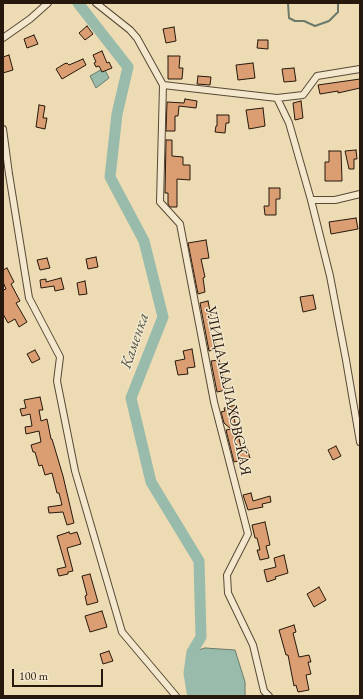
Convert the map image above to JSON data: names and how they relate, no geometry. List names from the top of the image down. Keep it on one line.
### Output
{"streets":{"street":["УЛИЦА МАЛАХОВСКАЯ"]},"water":["Каменка"],"scale_bar":"100 m"}
